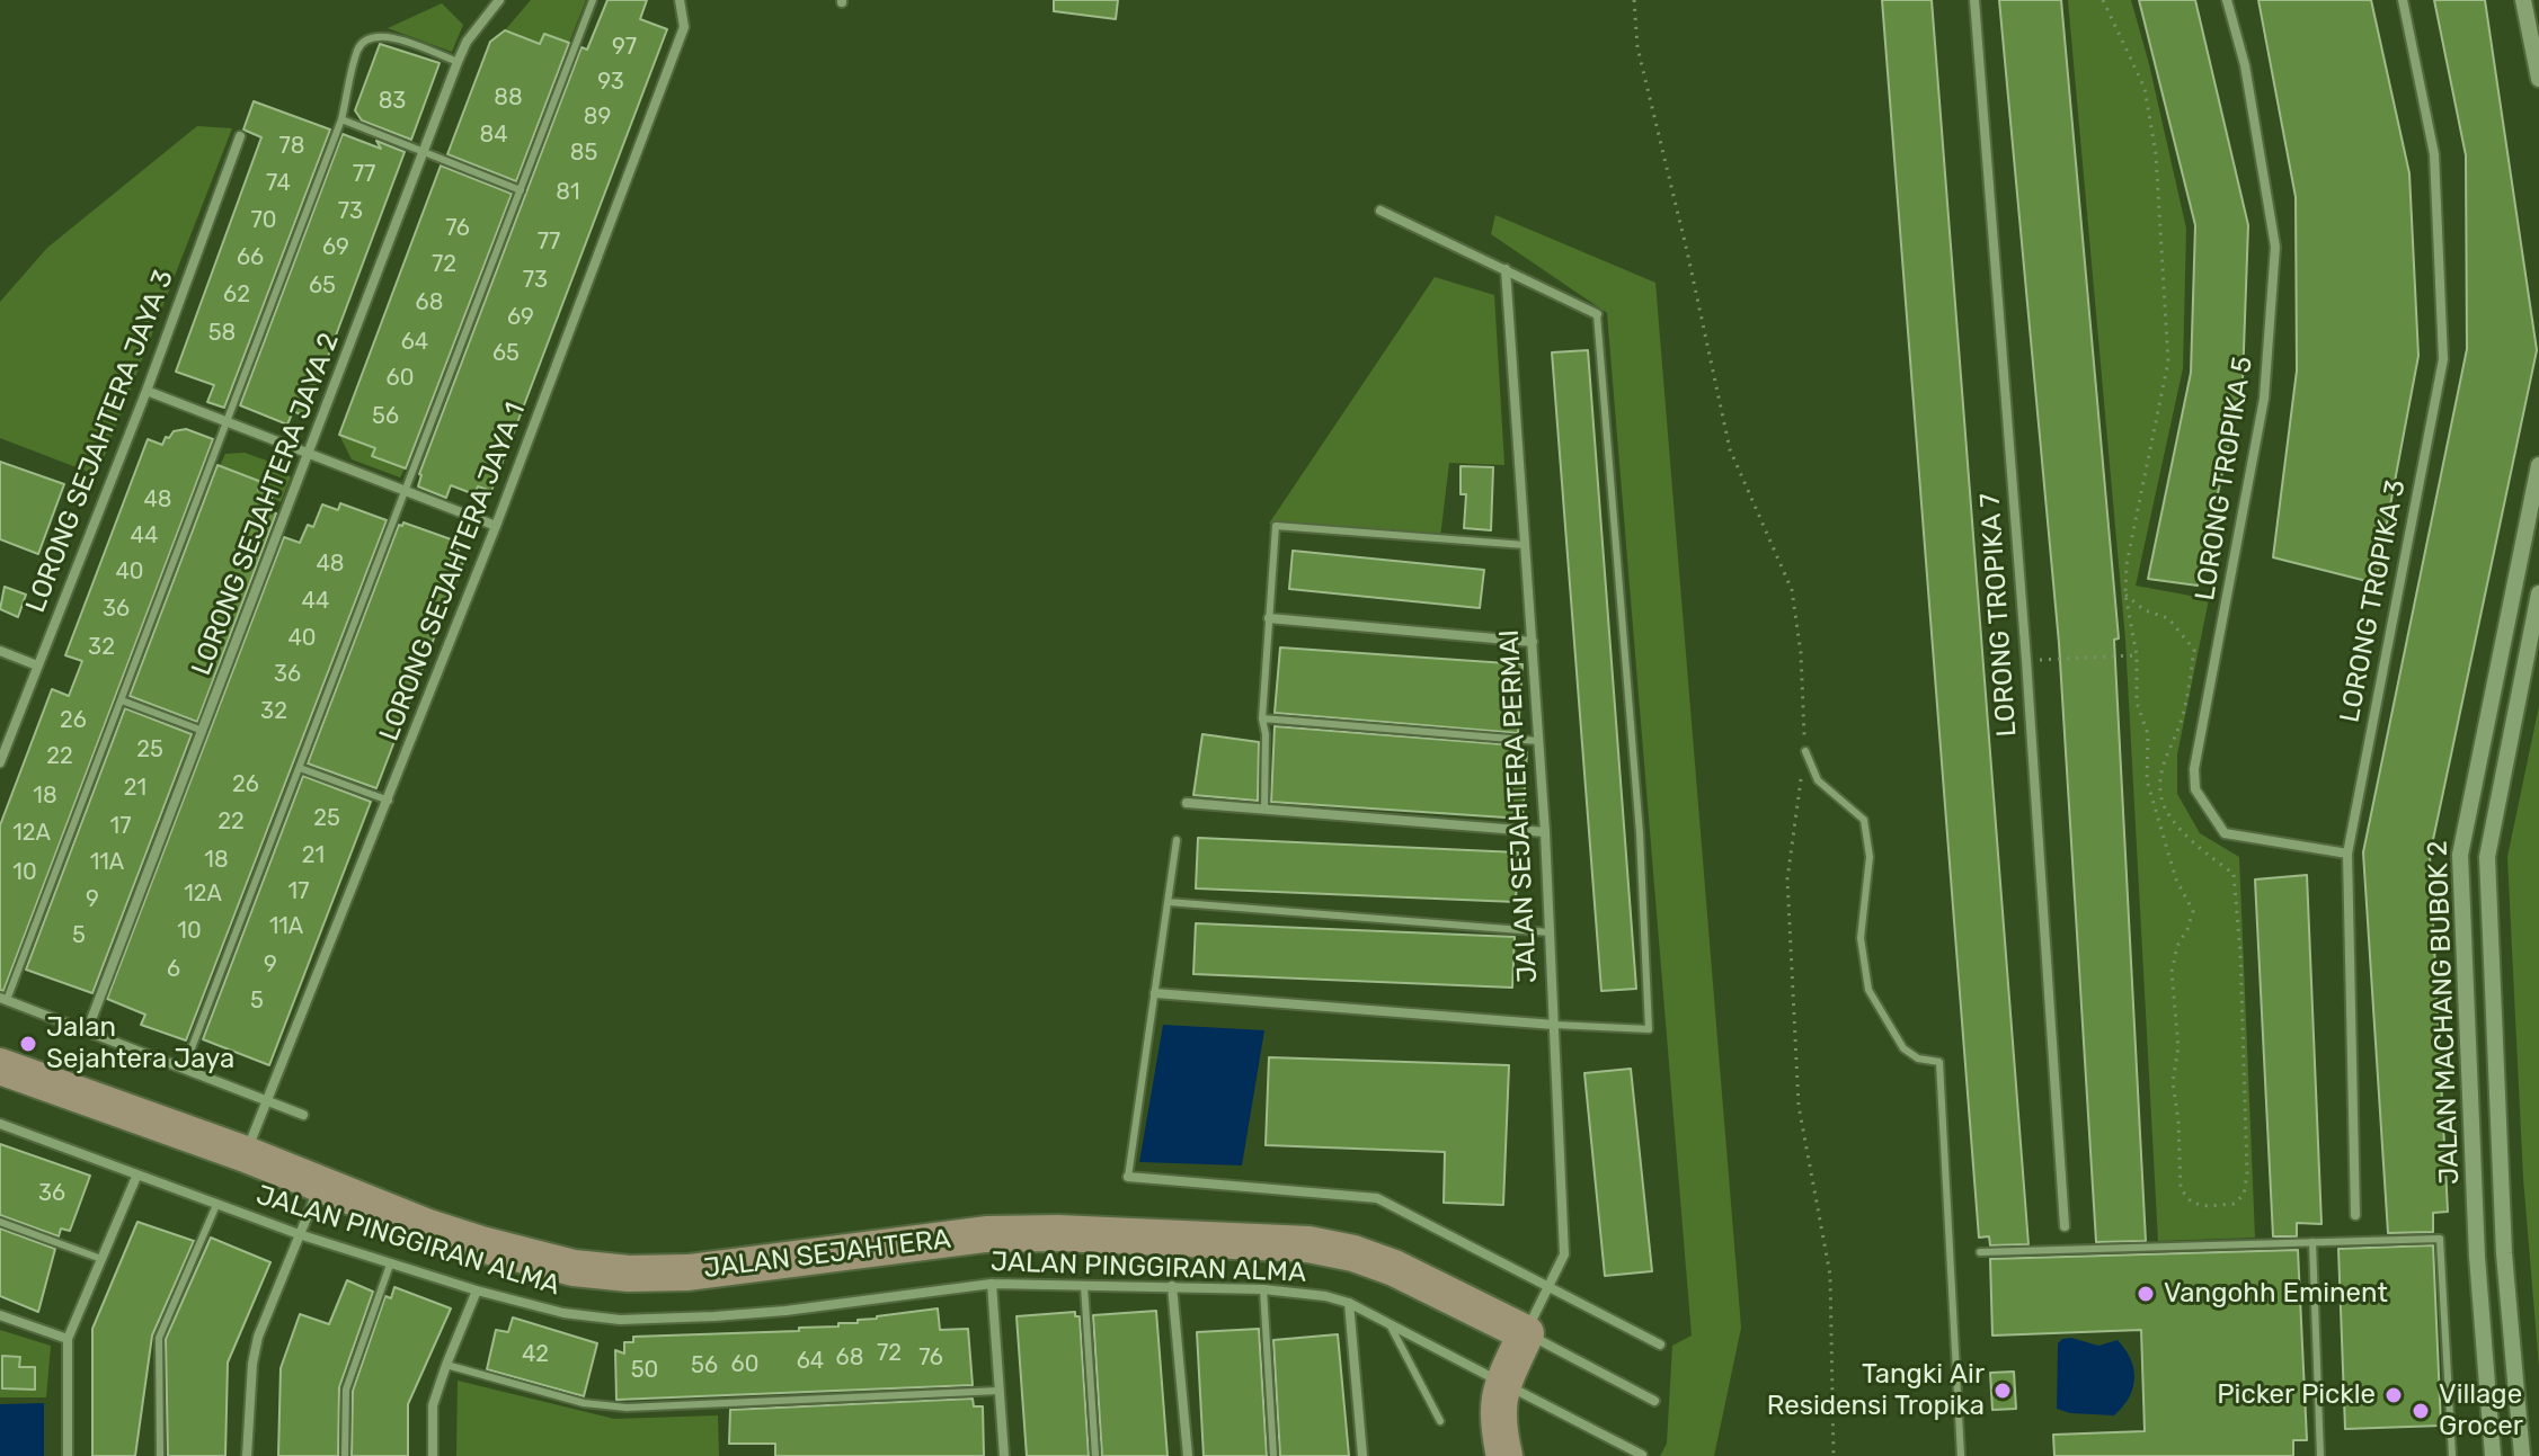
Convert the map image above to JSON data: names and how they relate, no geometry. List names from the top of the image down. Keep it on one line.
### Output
{"streets":{"main road":["JALAN SEJAHTERA"],"street":["LORONG SEJAHTERA JAYA 3","LORONG TROPIKA 5","LORONG SEJAHTERA JAYA 2","LORONG SEJAHTERA JAYA 1","LORONG TROPIKA 3","LORONG TROPIKA 7","JALAN SEJAHTERA PERMAI","JALAN MACHANG BUBOK 2","JALAN PINGGIRAN ALMA"]},"crossings":[["LORONG TROPIKA 5","LORONG TROPIKA 3"],["LORONG SEJAHTERA JAYA 1","JALAN SEJAHTERA"],["JALAN SEJAHTERA PERMAI","JALAN SEJAHTERA"]],"places":["Jalan Sejahtera Jaya","Vangohh Eminent","Tangki Air Residensi Tropika","Picker Pickle","Village Grocer"],"house_numbers":["97","93","88","83","89","84","78","85","77","74","81","73","70","76","77","69","66","72","73","65","62","68","69","58","64","65","60","56","48","44","48","40","44","36","40","32","36","32","26","25","22","26","21","18","25","22","17","12A","21","18","11A","10","17","12A","9","11A","10","5","9","6","5","36","72","42","68","76","64","60","56","50"]}
